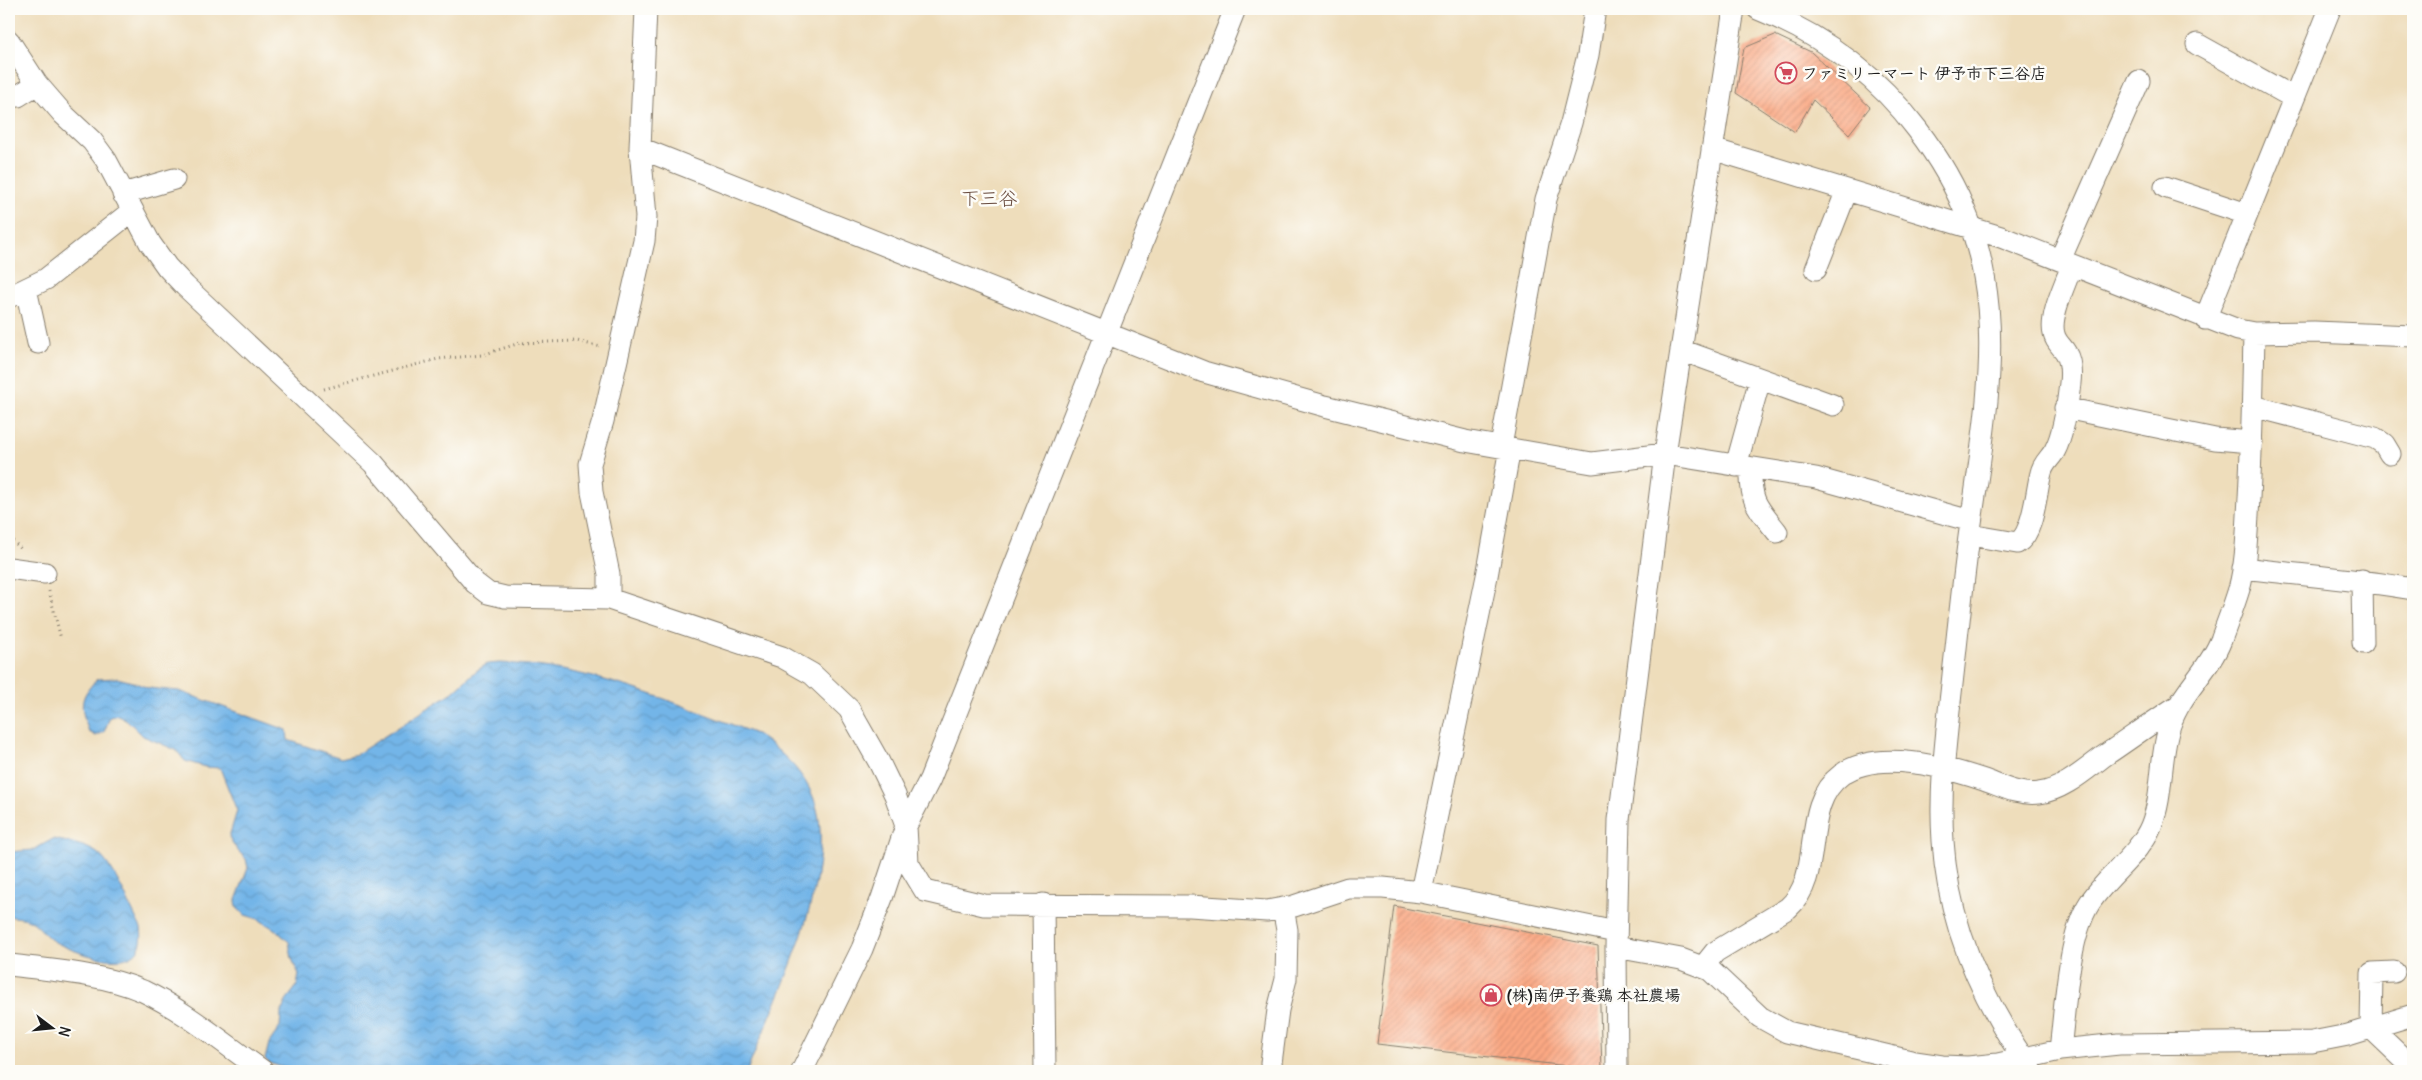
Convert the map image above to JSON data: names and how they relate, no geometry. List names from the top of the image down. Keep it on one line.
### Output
{"districts":["下三谷"],"places":{"supermarket":["ファミリーマート 伊予市下三谷店"],"shop":["(株)南伊予養鶏 本社農場"]},"north":"right"}
